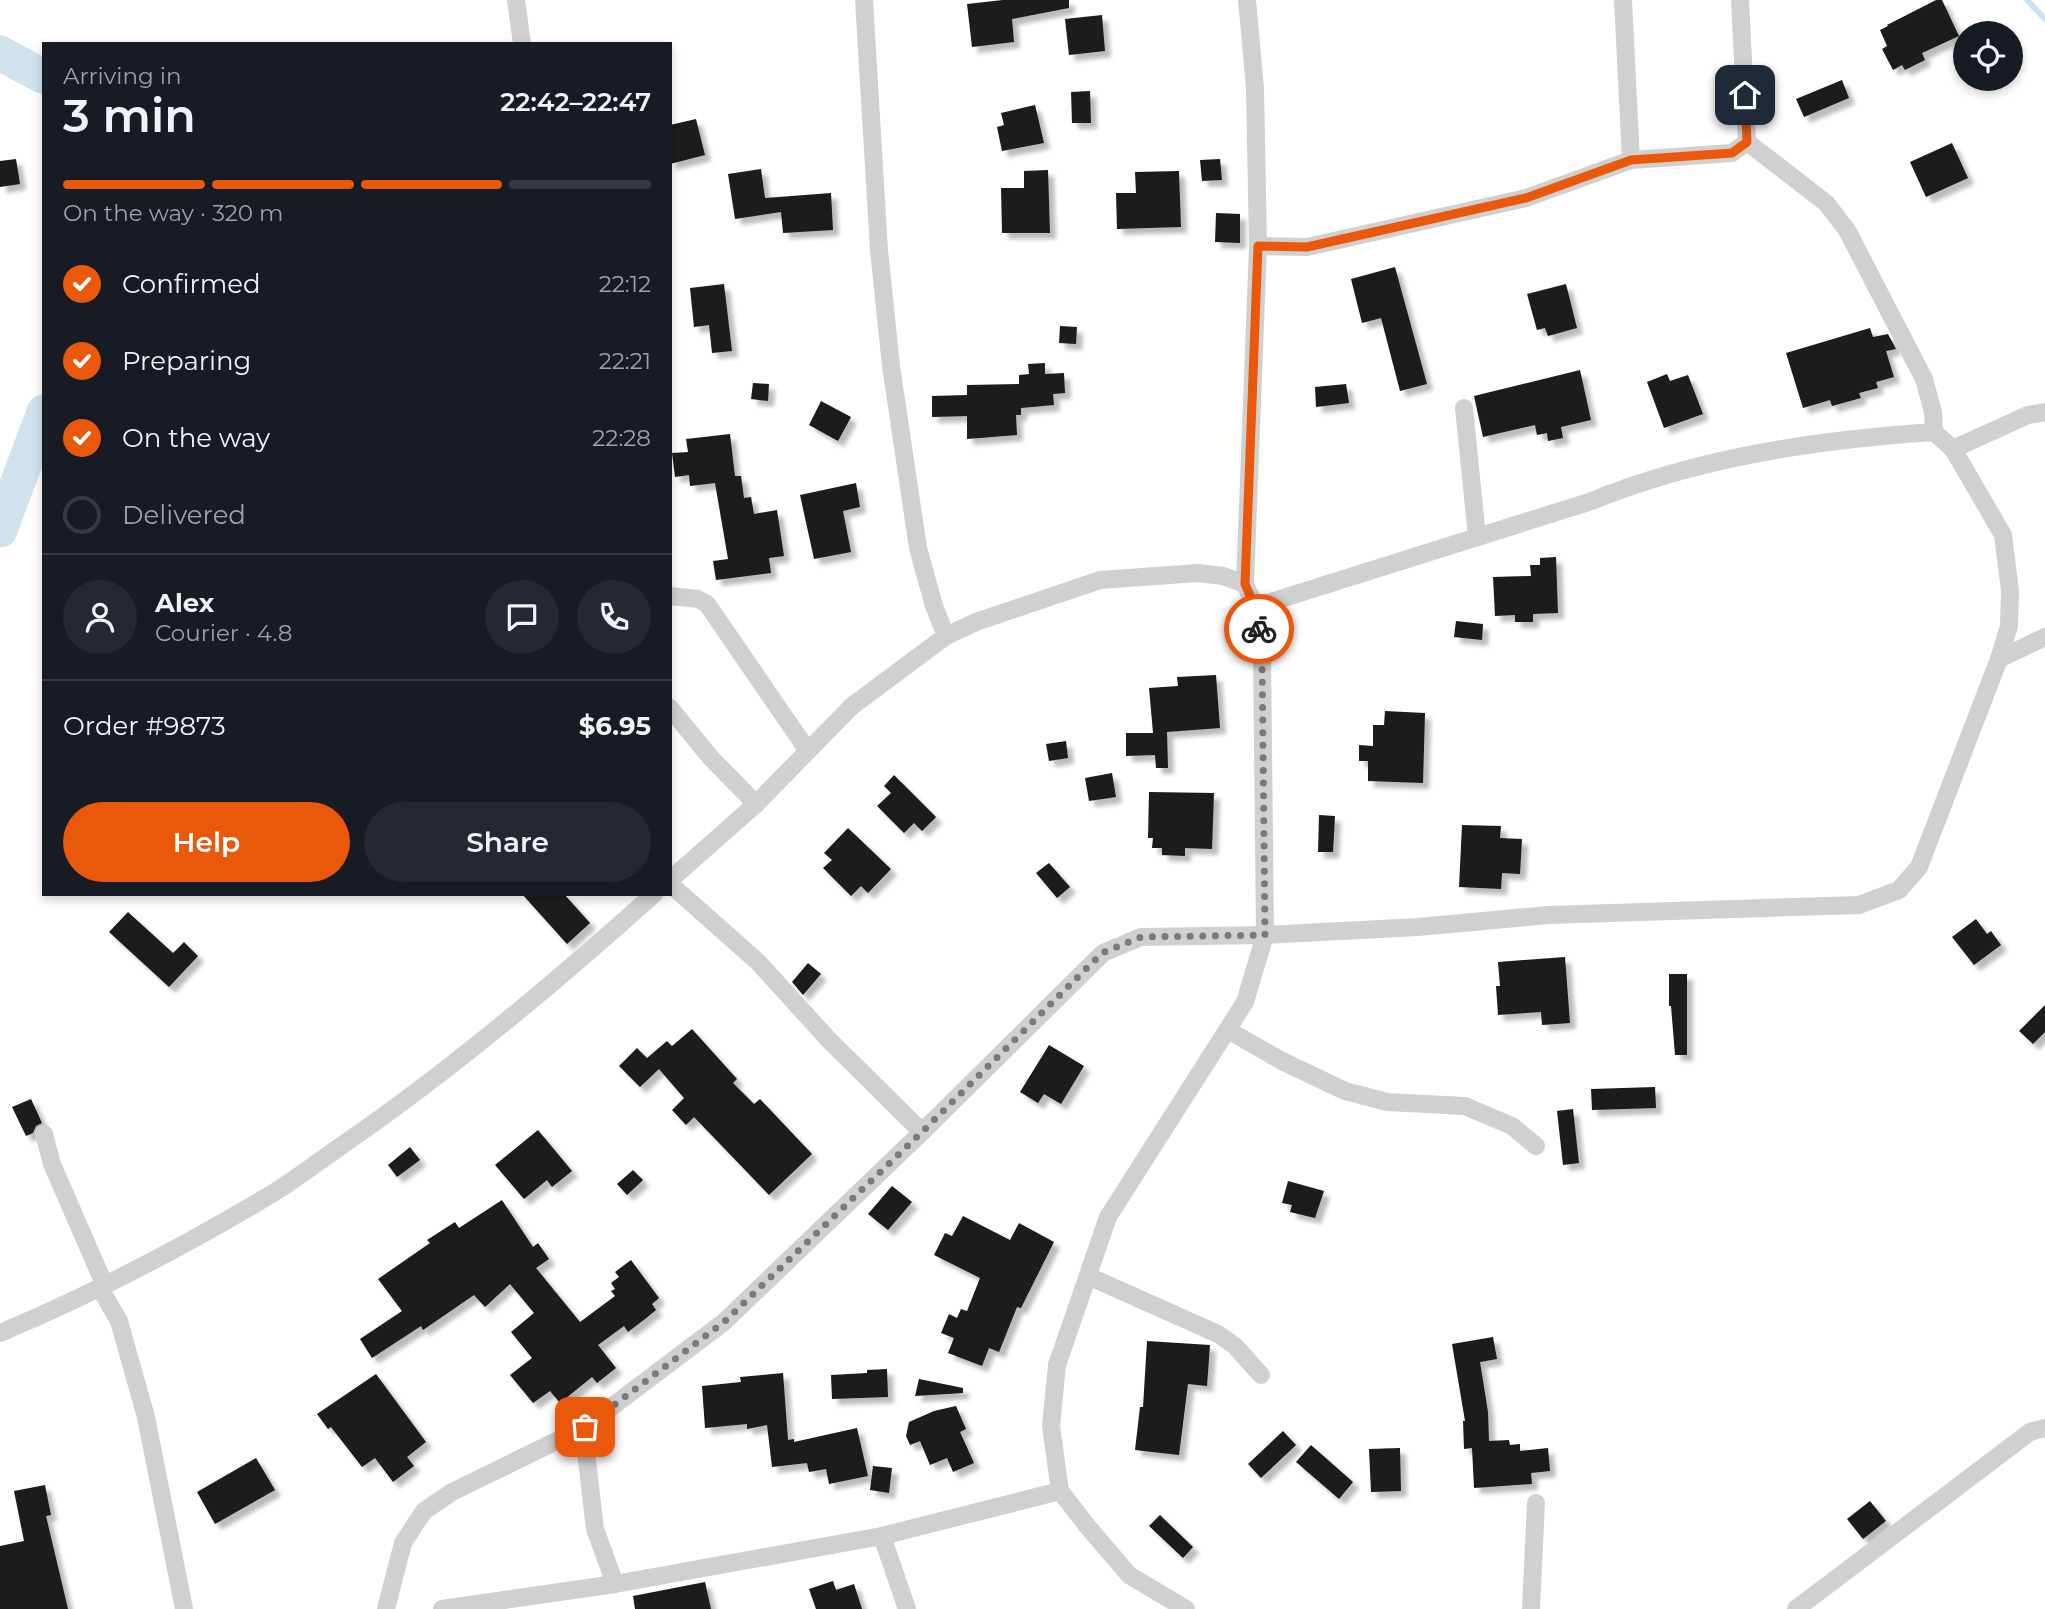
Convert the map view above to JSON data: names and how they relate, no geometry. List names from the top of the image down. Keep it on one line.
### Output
{"page":{"heading":["3 min","Arriving in","22:42–22:47"],"panel":["Alex","Courier · 4.8","Order #9873","$6.95"],"bar":"On the way · 320 m","list":[["Confirmed","22:12"],["Preparing","22:21"],["On the way","22:28"],"Delivered"],"buttons":["Help","Share"]}}
